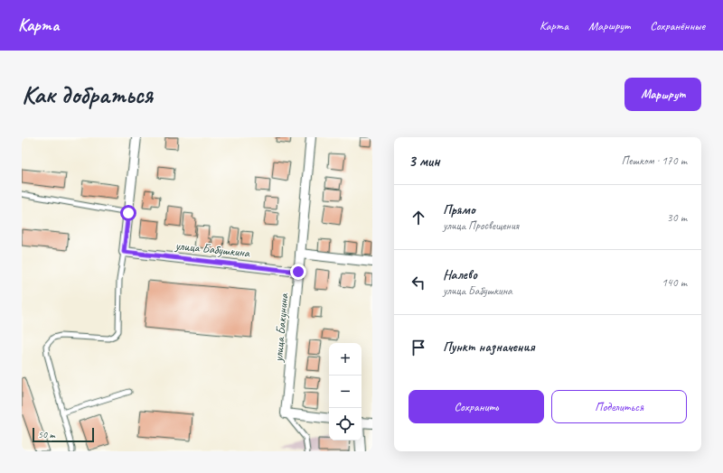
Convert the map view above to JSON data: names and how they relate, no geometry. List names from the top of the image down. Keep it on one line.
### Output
{"streets":{"street":["улица Бабушкина","улица Бакунина"]},"crossings":[["улица Бабушкина","улица Бакунина"]],"scale_bar":"50 m","page":{"header":"Карта","nav":["Карта","Маршрут","Сохранённые"],"buttons":["Маршрут",["Сохранить","Поделиться"]],"title":"Как добраться","heading":["3 мин","Пешком · 170 m"],"list":[["Прямо","улица Просвещения","30 m"],["Налево","улица Бабушкина","140 m"],"Пункт назначения"],"map_buttons":["+","−"],"scale":"50 m"}}
